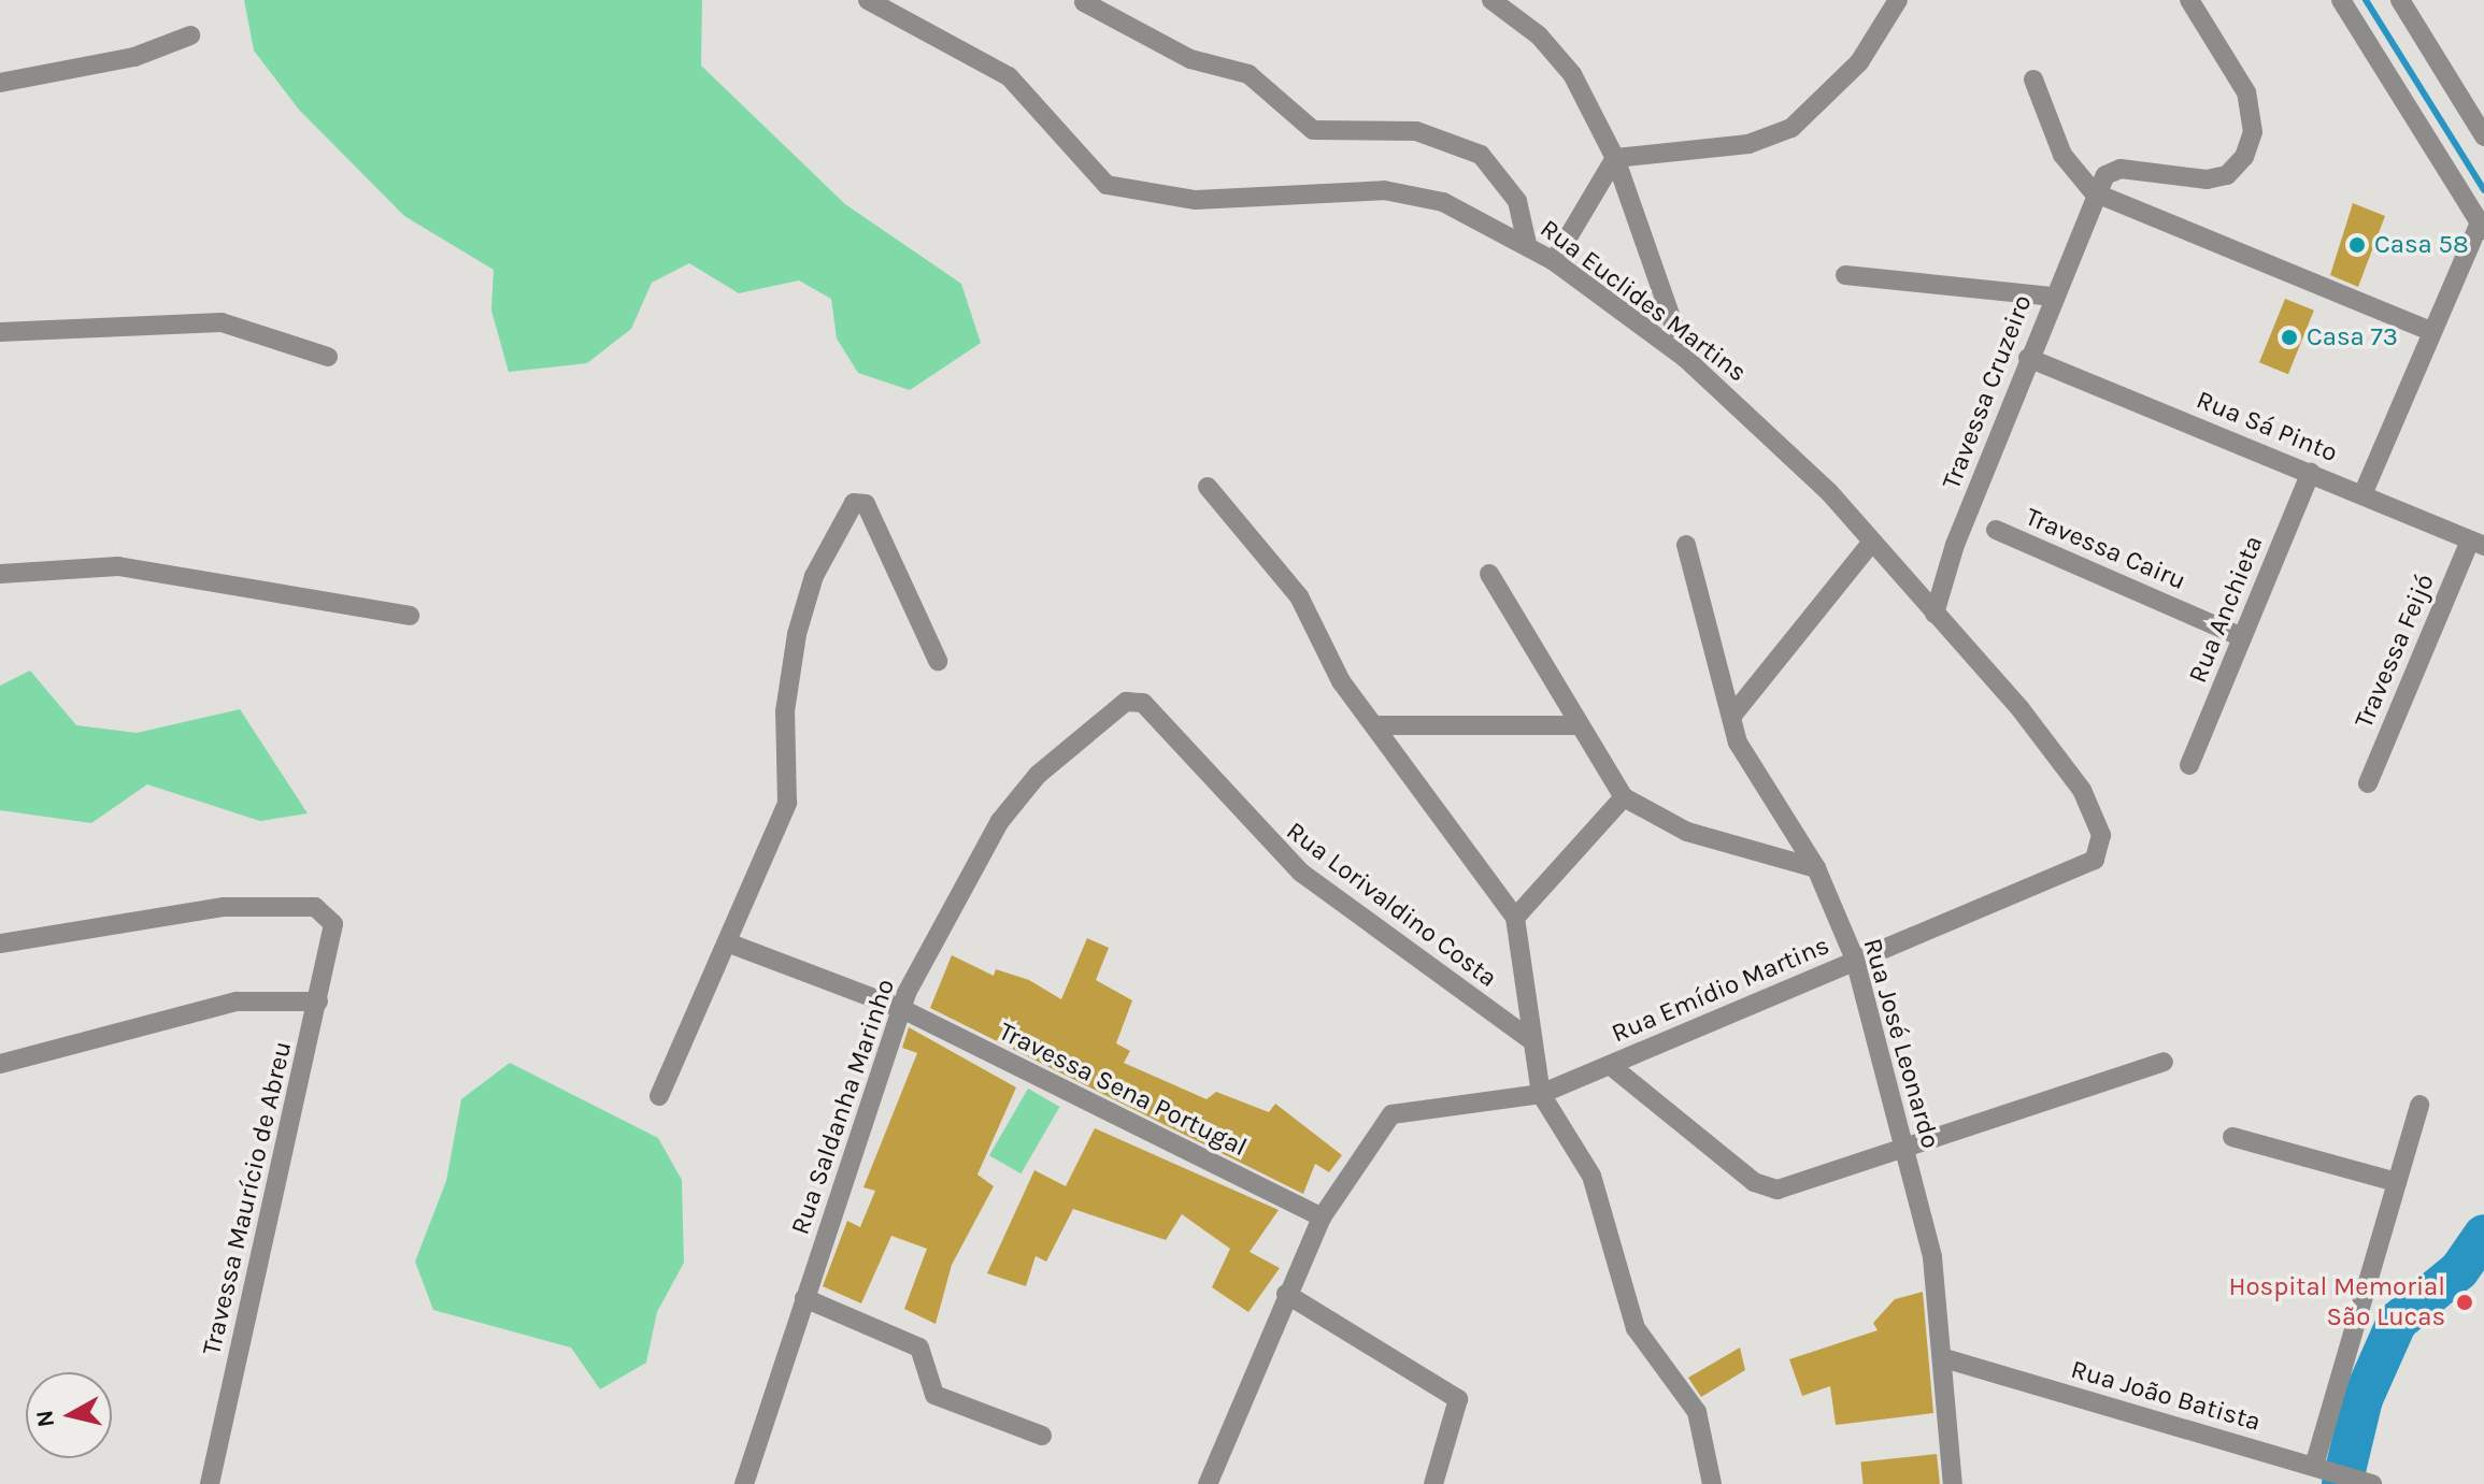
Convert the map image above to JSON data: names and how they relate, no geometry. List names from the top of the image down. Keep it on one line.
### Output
{"streets":{"street":["Rua Euclides Martins","Travessa Cruzeiro","Rua Sá Pinto","Travessa Cairu","Rua Anchieta","Travessa Feijó","Rua Lorivaldino Costa","Rua Emídio Martins","Rua José Leonardo","Travessa Sena Portugal","Rua Saldanha Marinho","Travessa Maurício de Abreu","Rua João Batista"]},"crossings":[["Rua Euclides Martins","Travessa Cruzeiro"],["Rua Euclides Martins","Rua Emídio Martins"],["Travessa Cruzeiro","Rua Sá Pinto"],["Rua Sá Pinto","Rua Anchieta"],["Rua Sá Pinto","Travessa Feijó"],["Travessa Cairu","Rua Anchieta"],["Rua Lorivaldino Costa","Rua Saldanha Marinho"],["Rua Emídio Martins","Rua José Leonardo"],["Rua Emídio Martins","Travessa Sena Portugal"],["Rua José Leonardo","Rua João Batista"],["Travessa Sena Portugal","Rua Saldanha Marinho"]],"places":["Casa 58","Casa 73","Hospital Memorial São Lucas"],"north":"left"}
